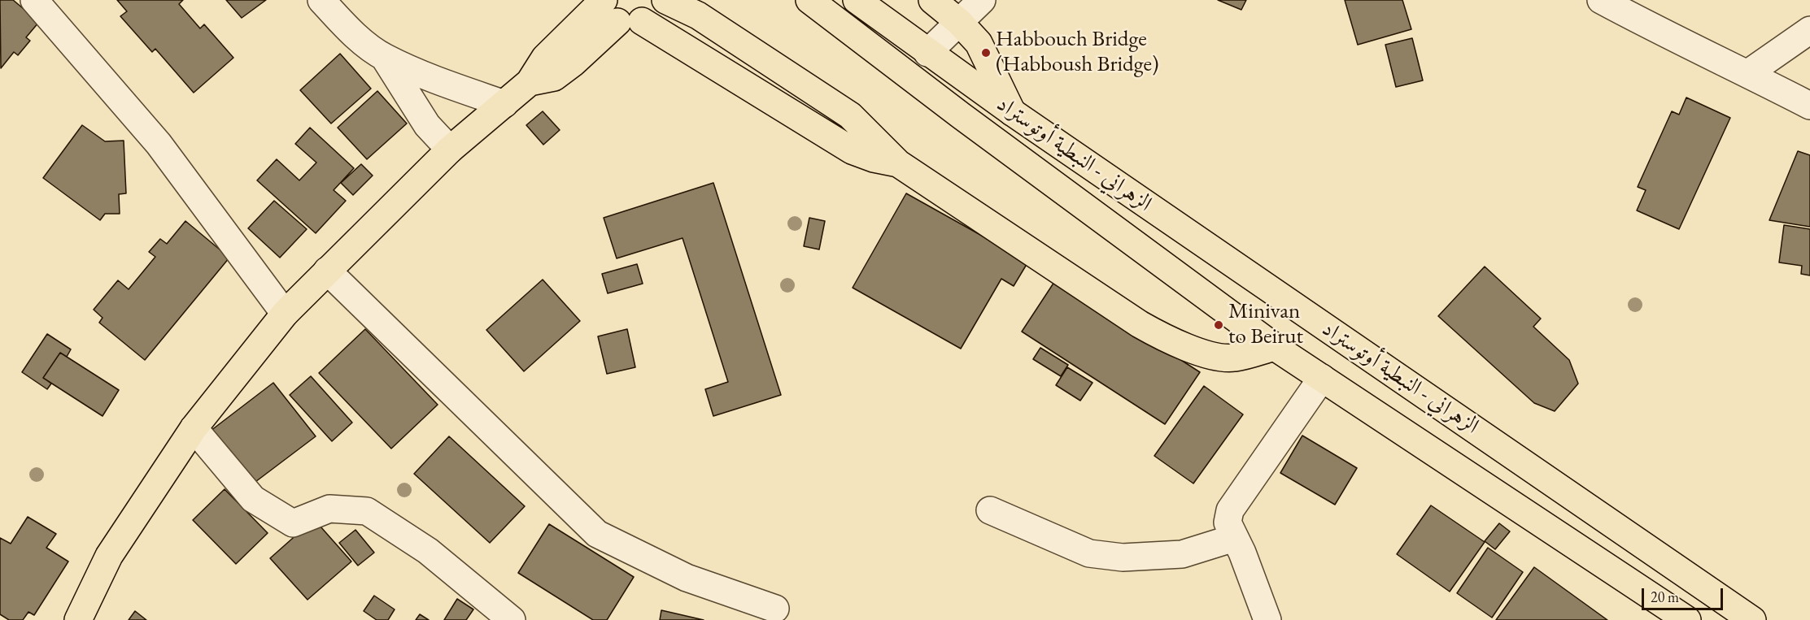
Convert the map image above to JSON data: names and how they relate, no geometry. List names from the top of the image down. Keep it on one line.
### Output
{"streets":{"main road":["الزهراني - النبطية أوتوستراد"]},"places":["Habbouch Bridge (Habboush Bridge)","Minivan to Beirut"],"scale_bar":"20 m"}
